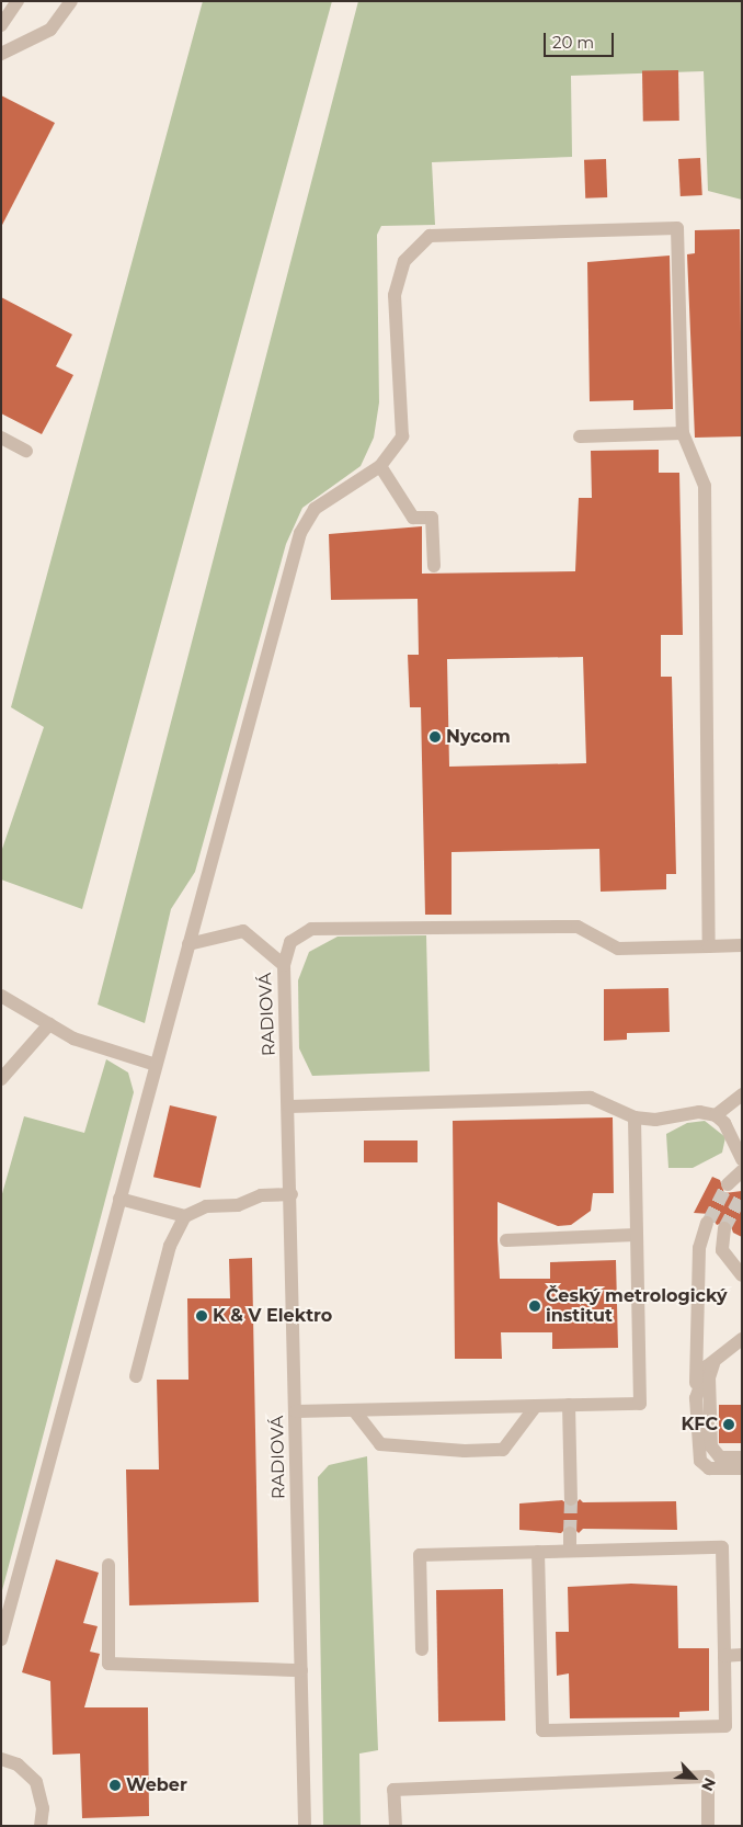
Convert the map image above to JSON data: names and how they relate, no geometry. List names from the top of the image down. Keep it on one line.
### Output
{"streets":{"street":["RADIOVÁ"]},"places":["Nycom","Český metrologický institut","K & V Elektro","KFC","Weber"],"scale_bar":"20 m","north":"bottom right"}
